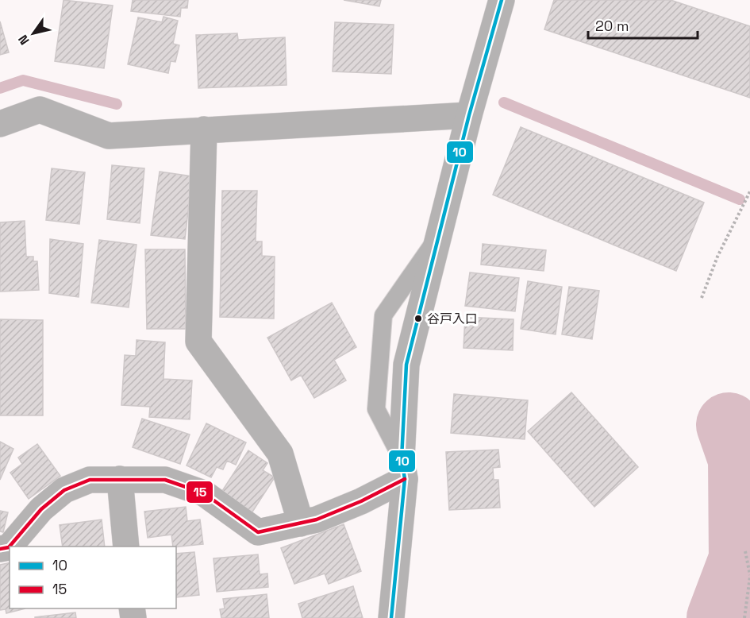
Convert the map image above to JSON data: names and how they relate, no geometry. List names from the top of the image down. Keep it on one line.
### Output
{"places":["谷戸入口"],"lines":["transit line 10","transit line 15"],"legend":["10","15"],"scale_bar":"20 m","north":"bottom left"}
